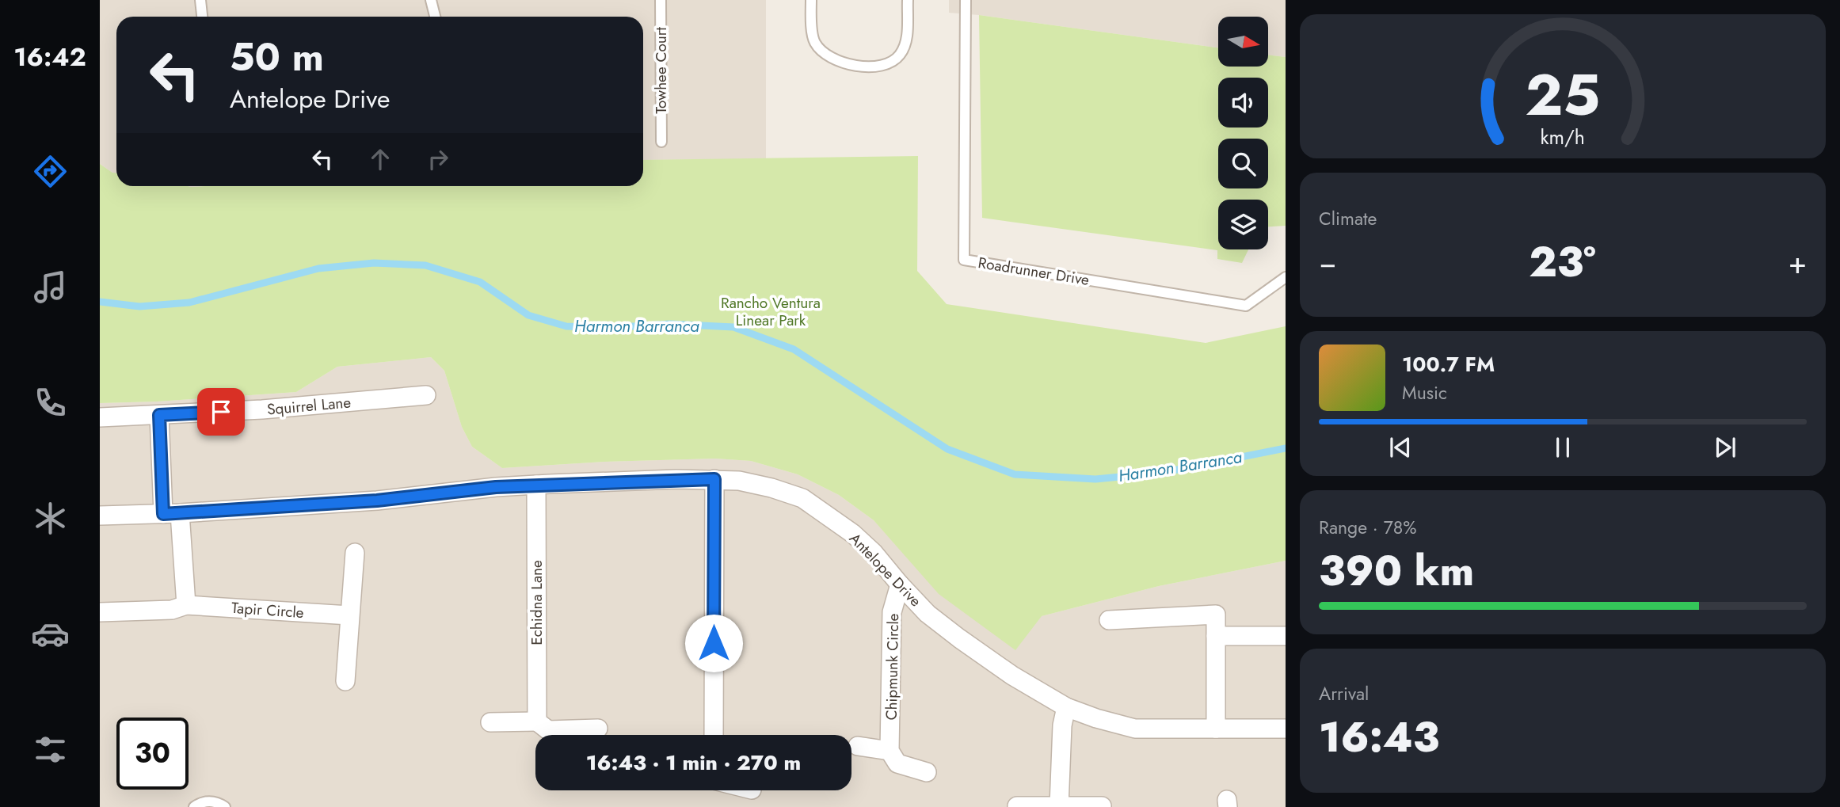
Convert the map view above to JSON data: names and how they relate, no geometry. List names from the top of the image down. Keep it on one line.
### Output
{"streets":{"street":["Squirrel Lane","Antelope Drive","Echidna Lane","Tapir Circle","Chipmunk Circle"],"lane":["Towhee Court","Roadrunner Drive"]},"crossings":[["Antelope Drive","Echidna Lane"],["Antelope Drive","Chipmunk Circle"]],"water":["Harmon Barranca"],"parks":["Rancho Ventura Linear Park"],"north":"right","page":{"tabs":"16:42","turn":["50 m","Antelope Drive"],"tile":["Climate",["Range · 78%","390 km"],["Arrival","16:43"]],"heat":["−","23°","+"],"song":["100.7 FM","Music"],"limit":"30","trip":"16:43 · 1 min · 270 m","gauge":["25","km/h"]}}
